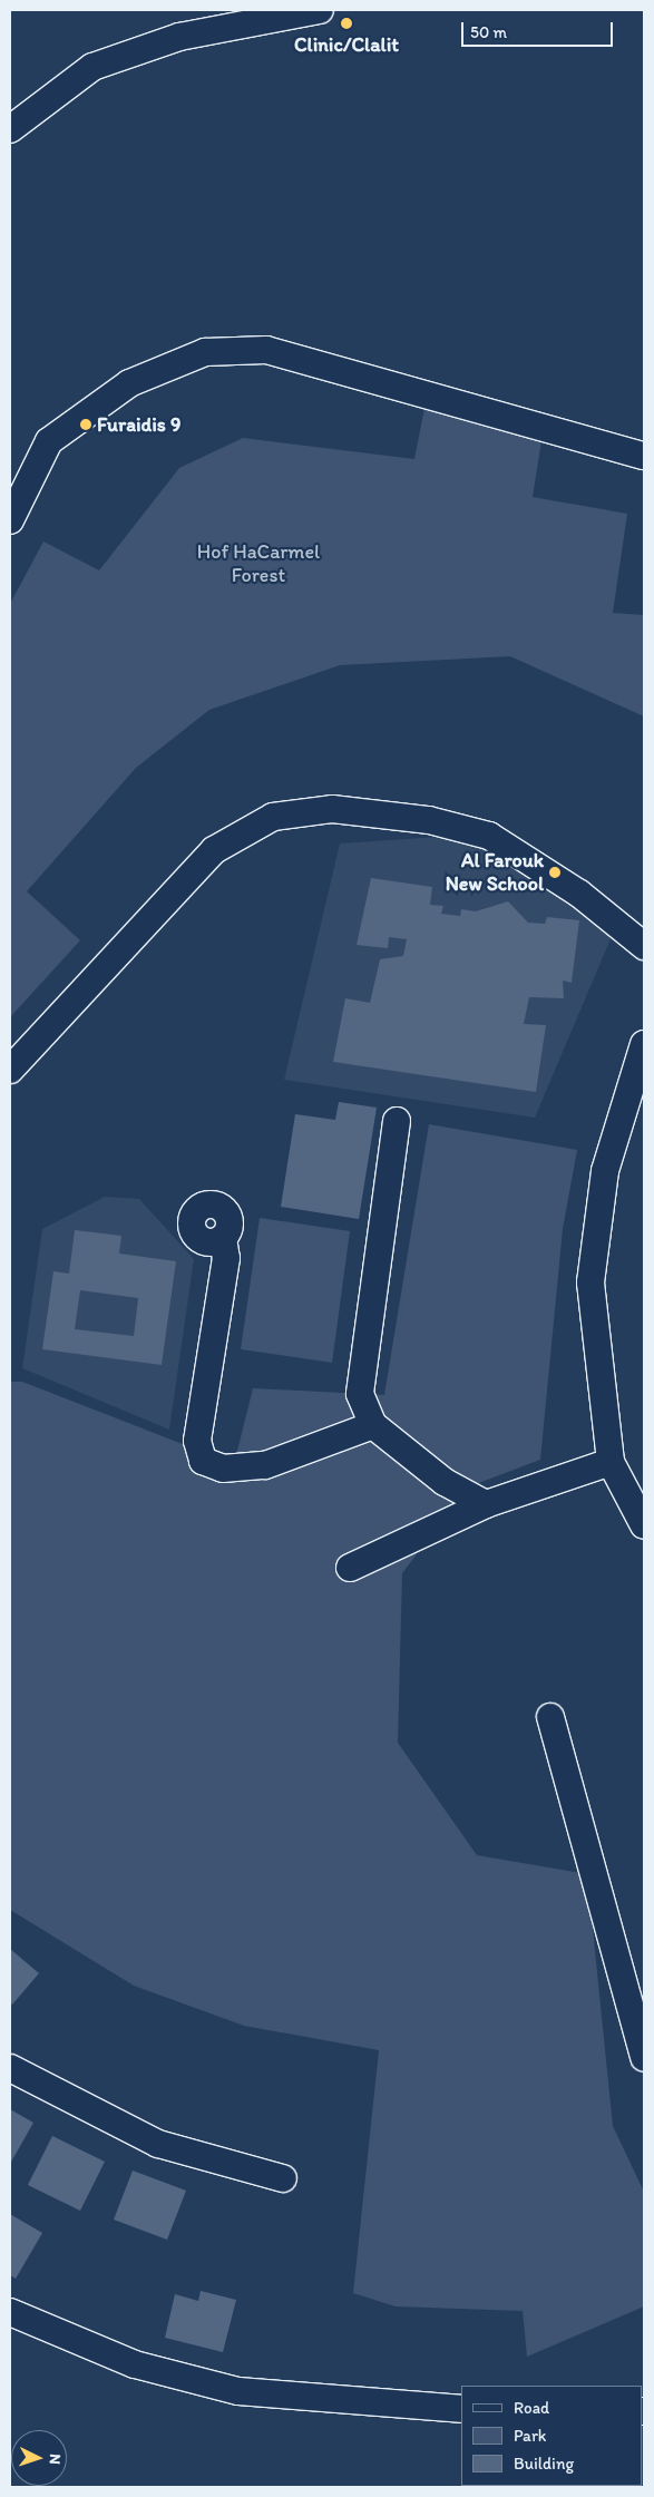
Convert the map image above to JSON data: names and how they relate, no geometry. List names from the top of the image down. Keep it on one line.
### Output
{"parks":["Hof HaCarmel Forest"],"places":["Clinic/Clalit","Furaidis 9","Al Farouk New School"],"legend":["Road","Park","Building"],"scale_bar":"50 m","north":"right"}
